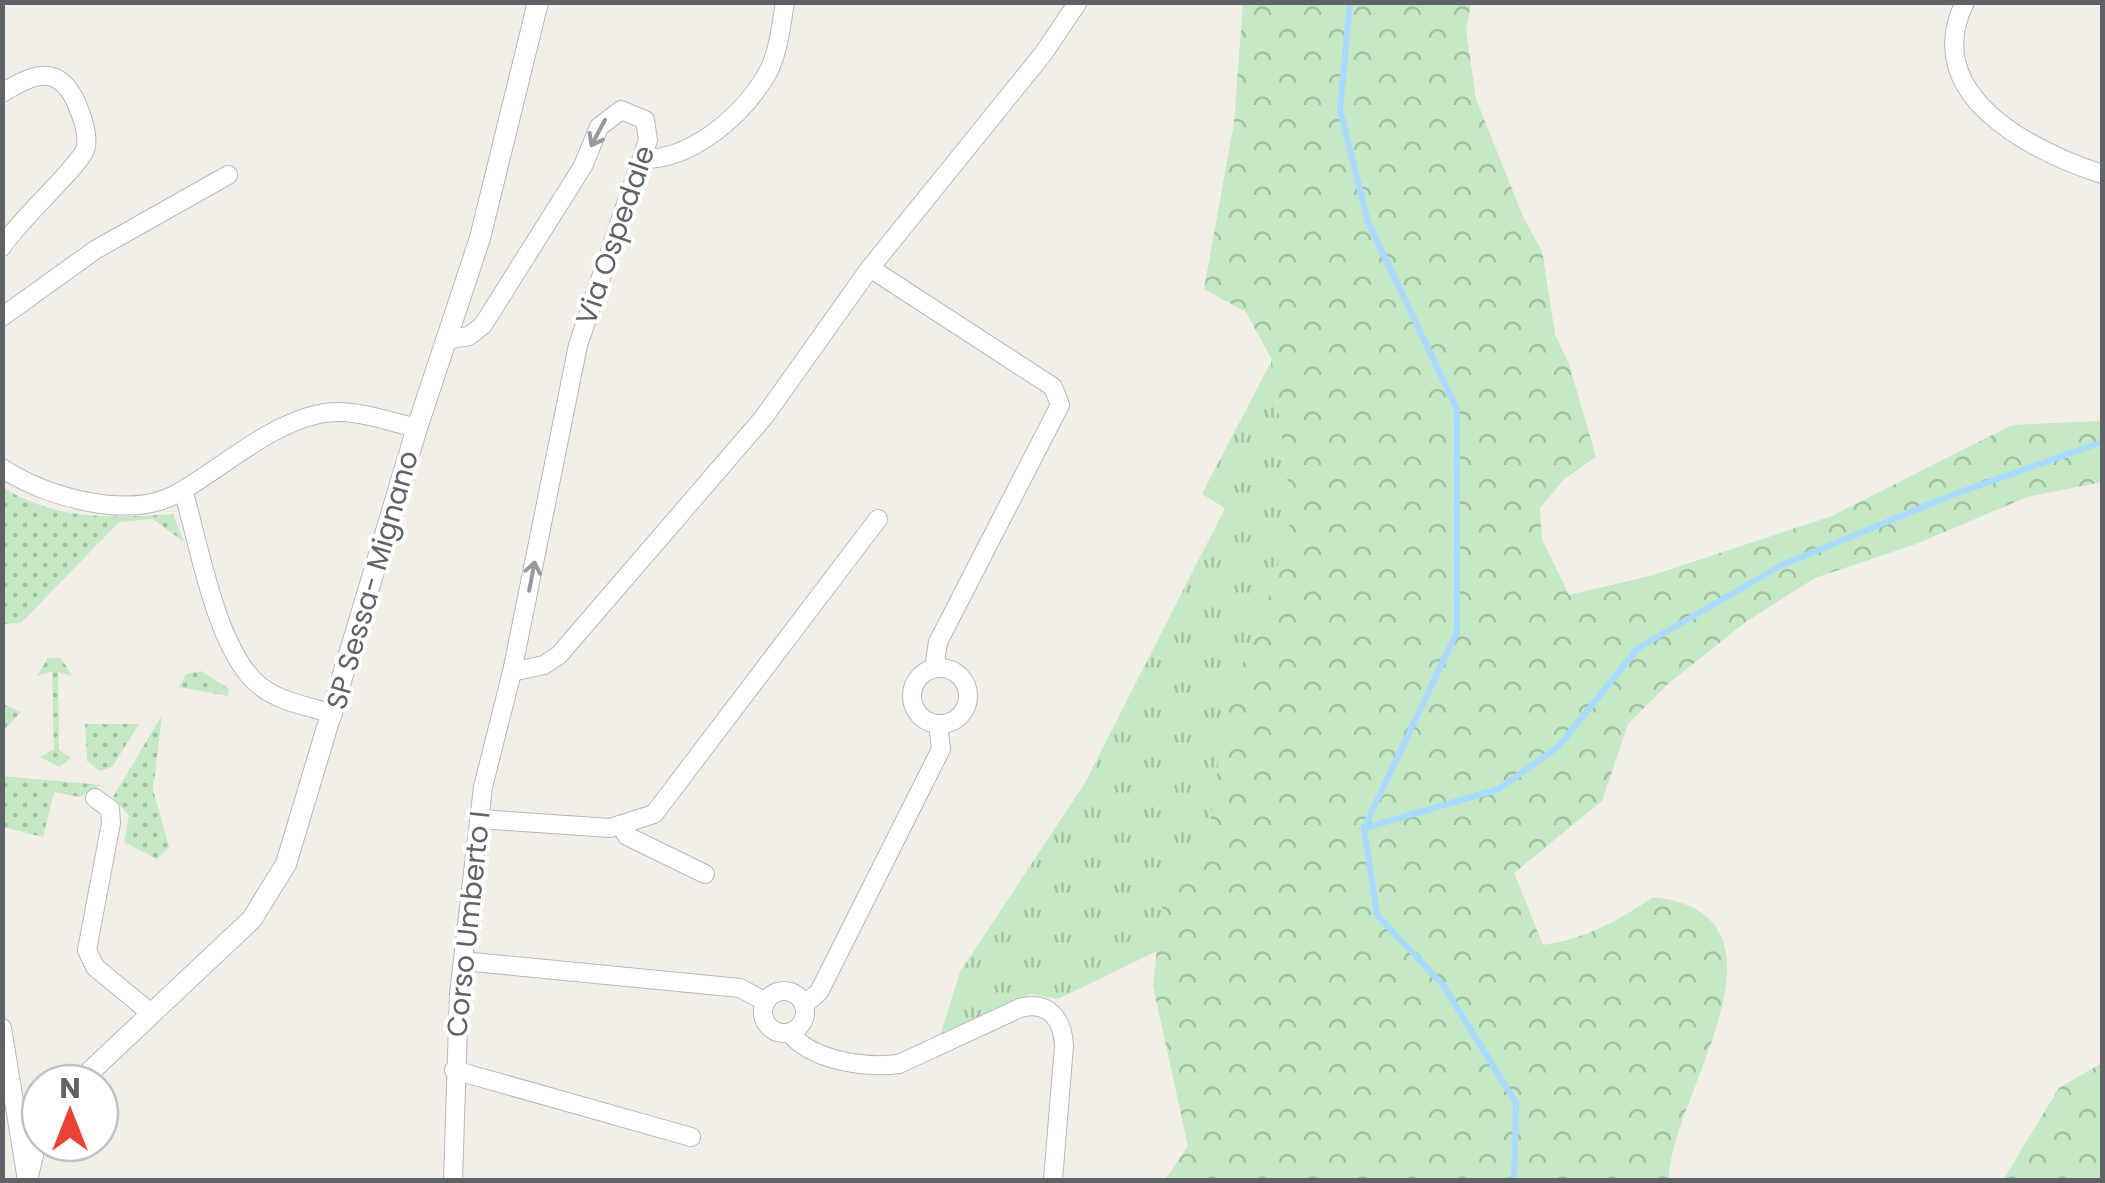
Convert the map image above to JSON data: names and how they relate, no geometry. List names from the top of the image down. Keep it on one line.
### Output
{"streets":{"street":["Via Ospedale","SP Sessa- Mignano","Corso Umberto I"]},"crossings":[["Via Ospedale","SP Sessa- Mignano"],["Via Ospedale","Corso Umberto I"]],"north":"top"}
